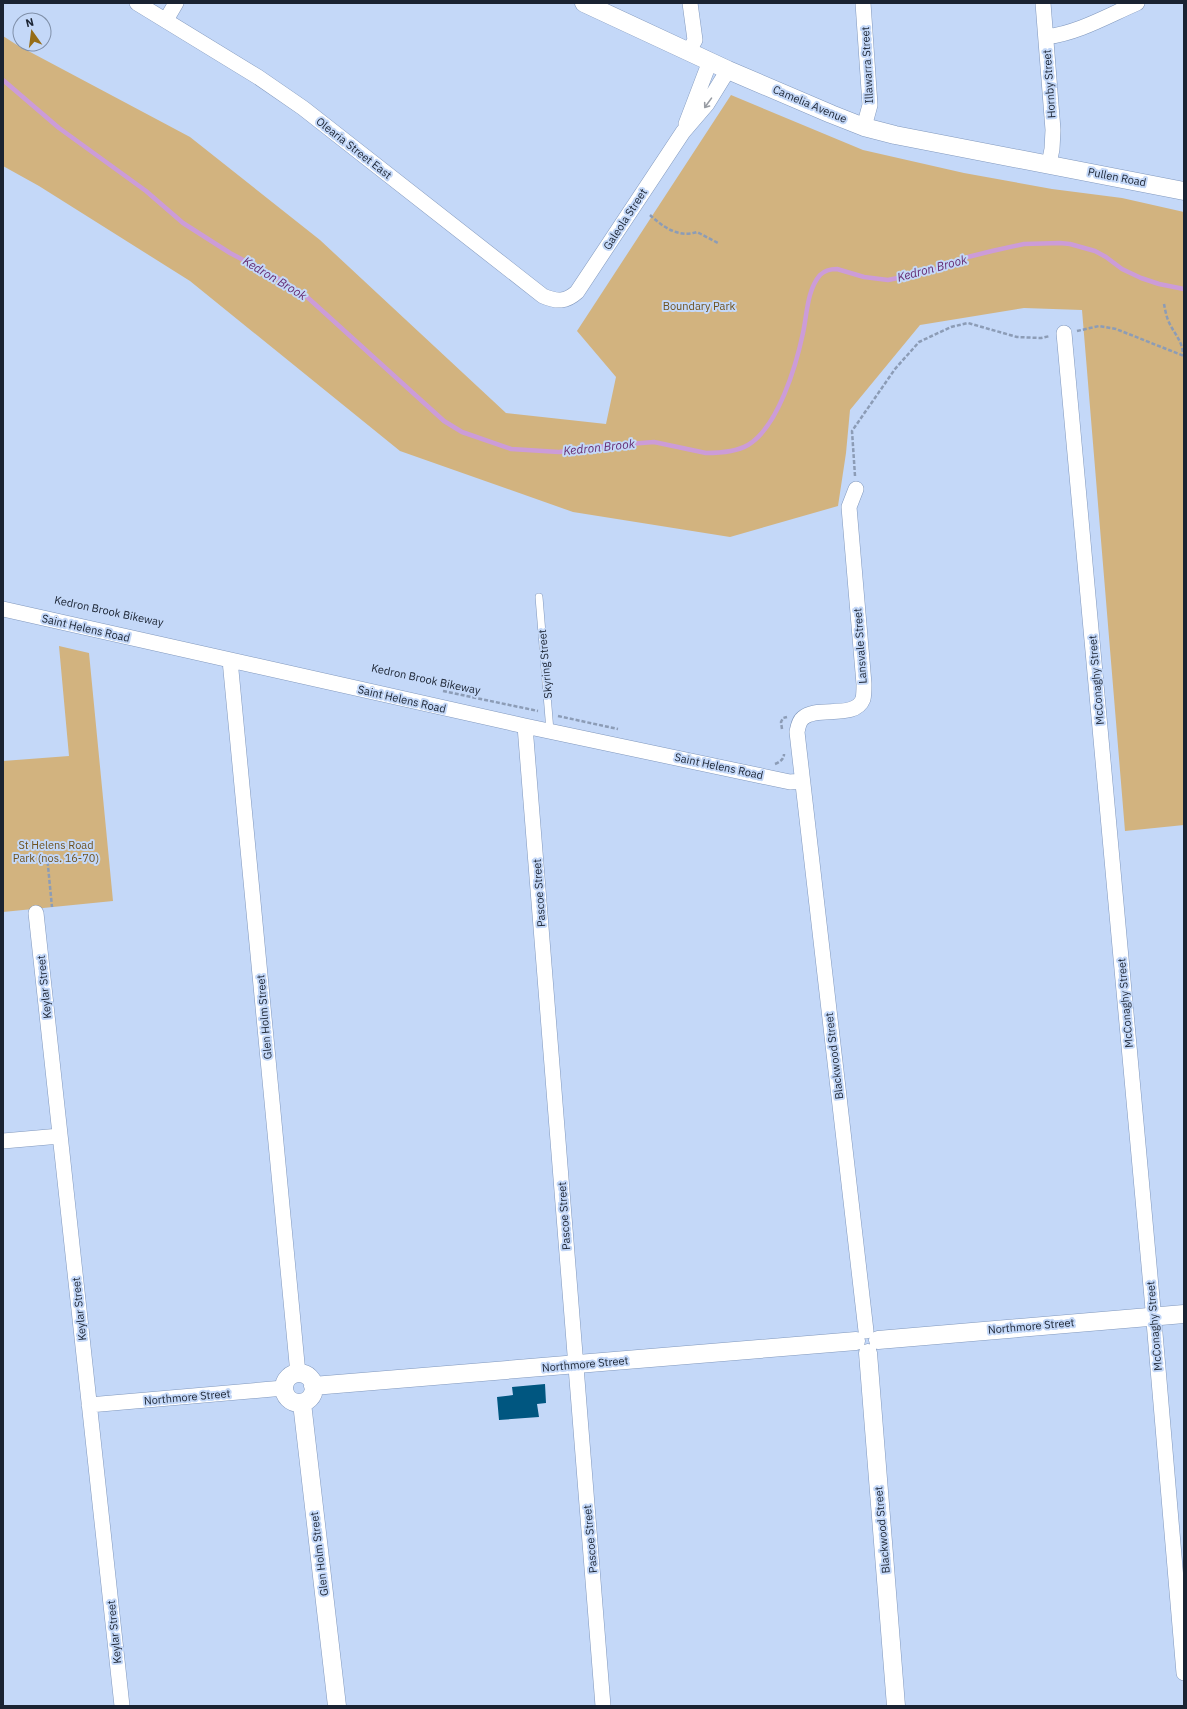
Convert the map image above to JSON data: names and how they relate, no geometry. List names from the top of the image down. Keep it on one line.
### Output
{"streets":{"street":["Illawarra Street","Hornby Street","Camelia Avenue","Olearia Street East","Pullen Road","Galeola Street","Saint Helens Road","Lansvale Street","McConaghy Street","Pascoe Street","Keylar Street","Glen Holm Street","Blackwood Street","Northmore Street"],"lane":["Skyring Street"],"path":["Kedron Brook Bikeway"]},"crossings":[["Illawarra Street","Camelia Avenue"],["Hornby Street","Camelia Avenue"],["Hornby Street","Pullen Road"],["Camelia Avenue","Pullen Road"],["Camelia Avenue","Galeola Street"],["Olearia Street East","Galeola Street"],["Kedron Brook Bikeway","Skyring Street"],["Saint Helens Road","Skyring Street"],["Saint Helens Road","Pascoe Street"],["Saint Helens Road","Glen Holm Street"],["Saint Helens Road","Blackwood Street"],["McConaghy Street","Northmore Street"],["Pascoe Street","Northmore Street"],["Keylar Street","Northmore Street"],["Glen Holm Street","Northmore Street"],["Blackwood Street","Northmore Street"]],"water":["Kedron Brook"],"parks":["Boundary Park","St Helens Road Park (nos. 16-70)"],"north":"top"}
